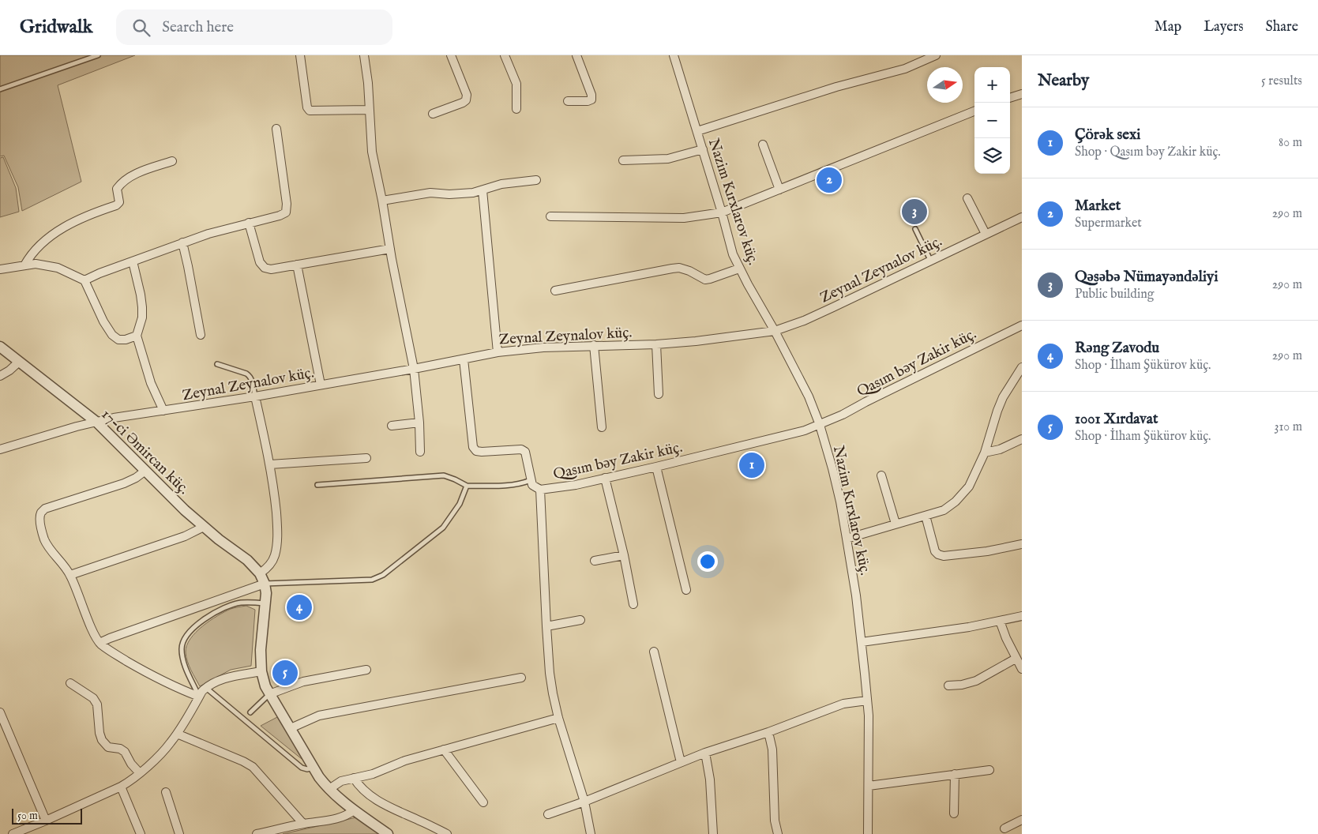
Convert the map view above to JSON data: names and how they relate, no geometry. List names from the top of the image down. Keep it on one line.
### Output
{"streets":{"street":["Nazim Kırxlarov küç.","Zeynal Zeynalov küç.","Qasım bəy Zakir küç.","17-ci Əmircan küç."]},"crossings":[["Nazim Kırxlarov küç.","Zeynal Zeynalov küç."],["Nazim Kırxlarov küç.","Qasım bəy Zakir küç."],["Zeynal Zeynalov küç.","17-ci Əmircan küç."]],"scale_bar":"50 m","north":"right","page":{"header":"Gridwalk","search":"Search here","nav":["Map","Layers","Share"],"heading":["Nearby","5 results"],"map_buttons":["+","−"],"list":[{"mark":"1","name":"Çörək sexi","note":"Shop · Qasım bəy Zakir küç.","value":"80 m"},{"mark":"2","name":"Market","note":"Supermarket","value":"290 m"},{"mark":"3","name":"Qəsəbə Nümayəndəliyi","note":"Public building","value":"290 m"},{"mark":"4","name":"Rəng Zavodu","note":"Shop · İlham Şükürov küç.","value":"290 m"},{"mark":"5","name":"1001 Xırdavat","note":"Shop · İlham Şükürov küç.","value":"310 m"}],"pins":["2","3","1","4","5"],"scale":"50 m"}}
